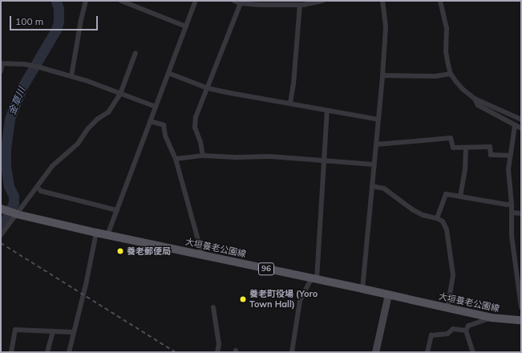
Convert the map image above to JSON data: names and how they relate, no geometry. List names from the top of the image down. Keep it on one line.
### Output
{"streets":{"main road":["大垣養老公園線","96"]},"water":["金草川"],"places":["養老郵便局","養老町役場 (Yoro Town Hall)"],"scale_bar":"100 m"}
